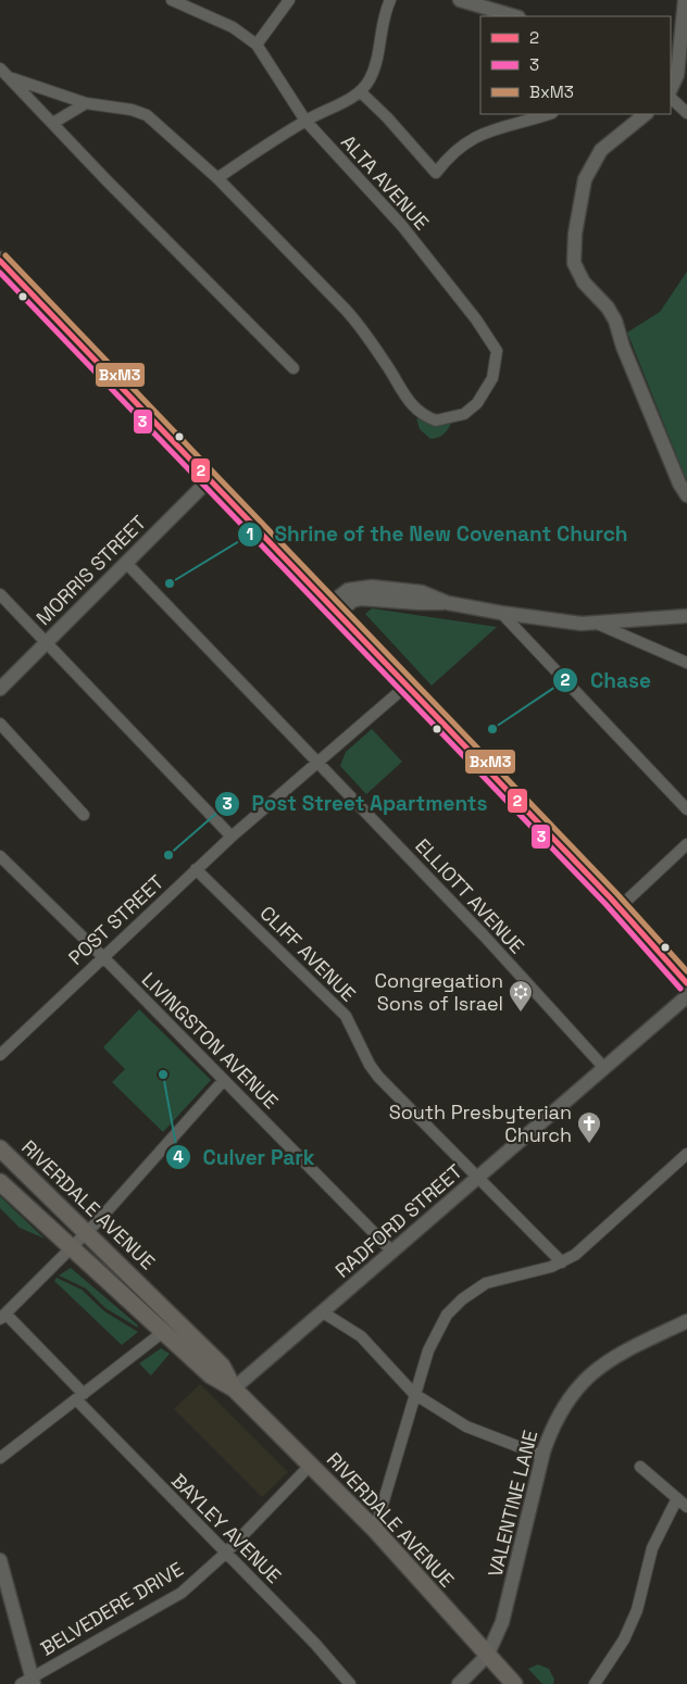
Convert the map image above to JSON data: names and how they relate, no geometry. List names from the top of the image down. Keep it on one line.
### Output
{"streets":{"main road":["RIVERDALE AVENUE"],"street":["ALTA AVENUE","MORRIS STREET","ELLIOTT AVENUE","POST STREET","CLIFF AVENUE","LIVINGSTON AVENUE","RADFORD STREET","VALENTINE LANE","BAYLEY AVENUE","BELVEDERE DRIVE"]},"crossings":[["MORRIS STREET","ELLIOTT AVENUE"],["ELLIOTT AVENUE","POST STREET"],["ELLIOTT AVENUE","RADFORD STREET"],["POST STREET","CLIFF AVENUE"],["POST STREET","LIVINGSTON AVENUE"],["CLIFF AVENUE","RADFORD STREET"],["LIVINGSTON AVENUE","RADFORD STREET"],["RIVERDALE AVENUE","RADFORD STREET"],["RIVERDALE AVENUE","VALENTINE LANE"],["RIVERDALE AVENUE","BELVEDERE DRIVE"],["BAYLEY AVENUE","BELVEDERE DRIVE"]],"places":{"other":["Shrine of the New Covenant Church","Chase","Post Street Apartments","Culver Park"],"synagogue":["Congregation Sons of Israel"],"church":["South Presbyterian Church"]},"lines":["transit line BxM3","transit line 2","transit line 3"],"legend":["2","3","BxM3"]}
